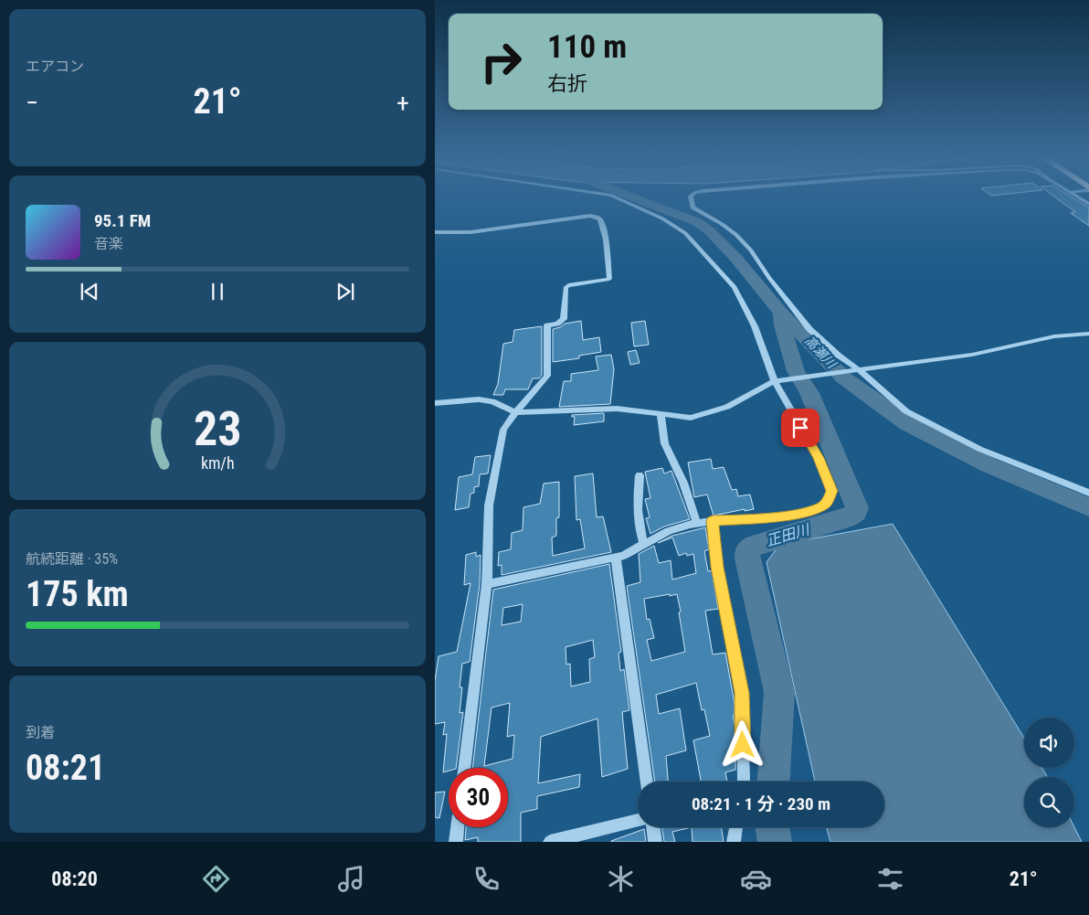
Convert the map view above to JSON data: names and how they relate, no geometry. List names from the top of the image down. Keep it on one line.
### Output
{"water":["高瀬川","正田川"],"page":{"tile":["エアコン",["航続距離 · 35%","175 km"],["到着","08:21"]],"turn":["110 m","右折"],"heat":["−","21°","+"],"song":["95.1 FM","音楽"],"limit":"30","trip":"08:21 · 1 分 · 230 m","tabs":["08:20","21°"],"gauge":["23","km/h"]}}
